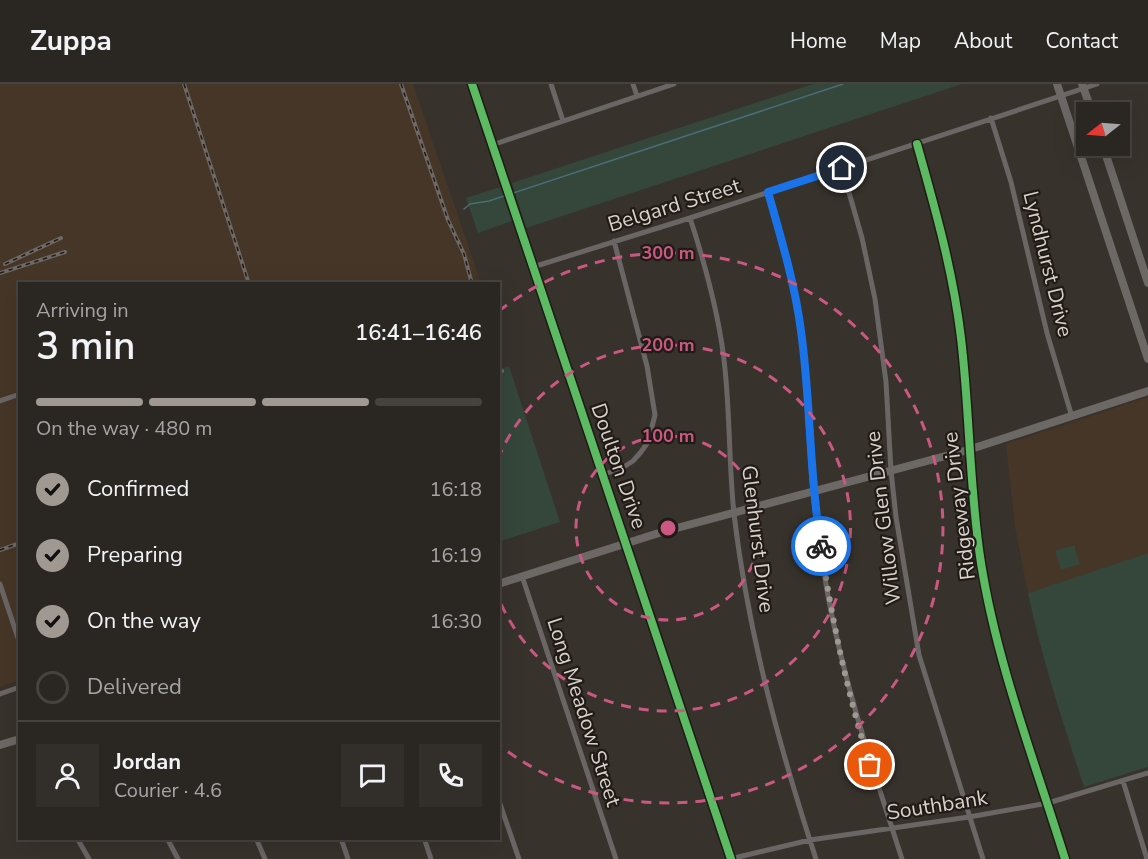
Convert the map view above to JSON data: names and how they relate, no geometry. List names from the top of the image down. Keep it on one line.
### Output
{"streets":{"street":["Belgard Street","Lyndhurst Drive","Doulton Drive","Ridgeway Drive","Willow Glen Drive","Glenhurst Drive","Long Meadow Street","Southbank"]},"crossings":[["Belgard Street","Lyndhurst Drive"],["Belgard Street","Doulton Drive"],["Belgard Street","Ridgeway Drive"],["Belgard Street","Willow Glen Drive"],["Belgard Street","Glenhurst Drive"],["Doulton Drive","Southbank"],["Ridgeway Drive","Southbank"],["Willow Glen Drive","Southbank"],["Glenhurst Drive","Southbank"]],"north":"left","page":{"header":"Zuppa","nav":["Home","Map","About","Contact"],"heading":["3 min","Arriving in","16:41–16:46"],"panel":["Jordan","Courier · 4.6"],"bar":"On the way · 480 m","list":[["Confirmed","16:18"],["Preparing","16:19"],["On the way","16:30"],"Delivered"]},"rings":["300 m","200 m","100 m"]}
